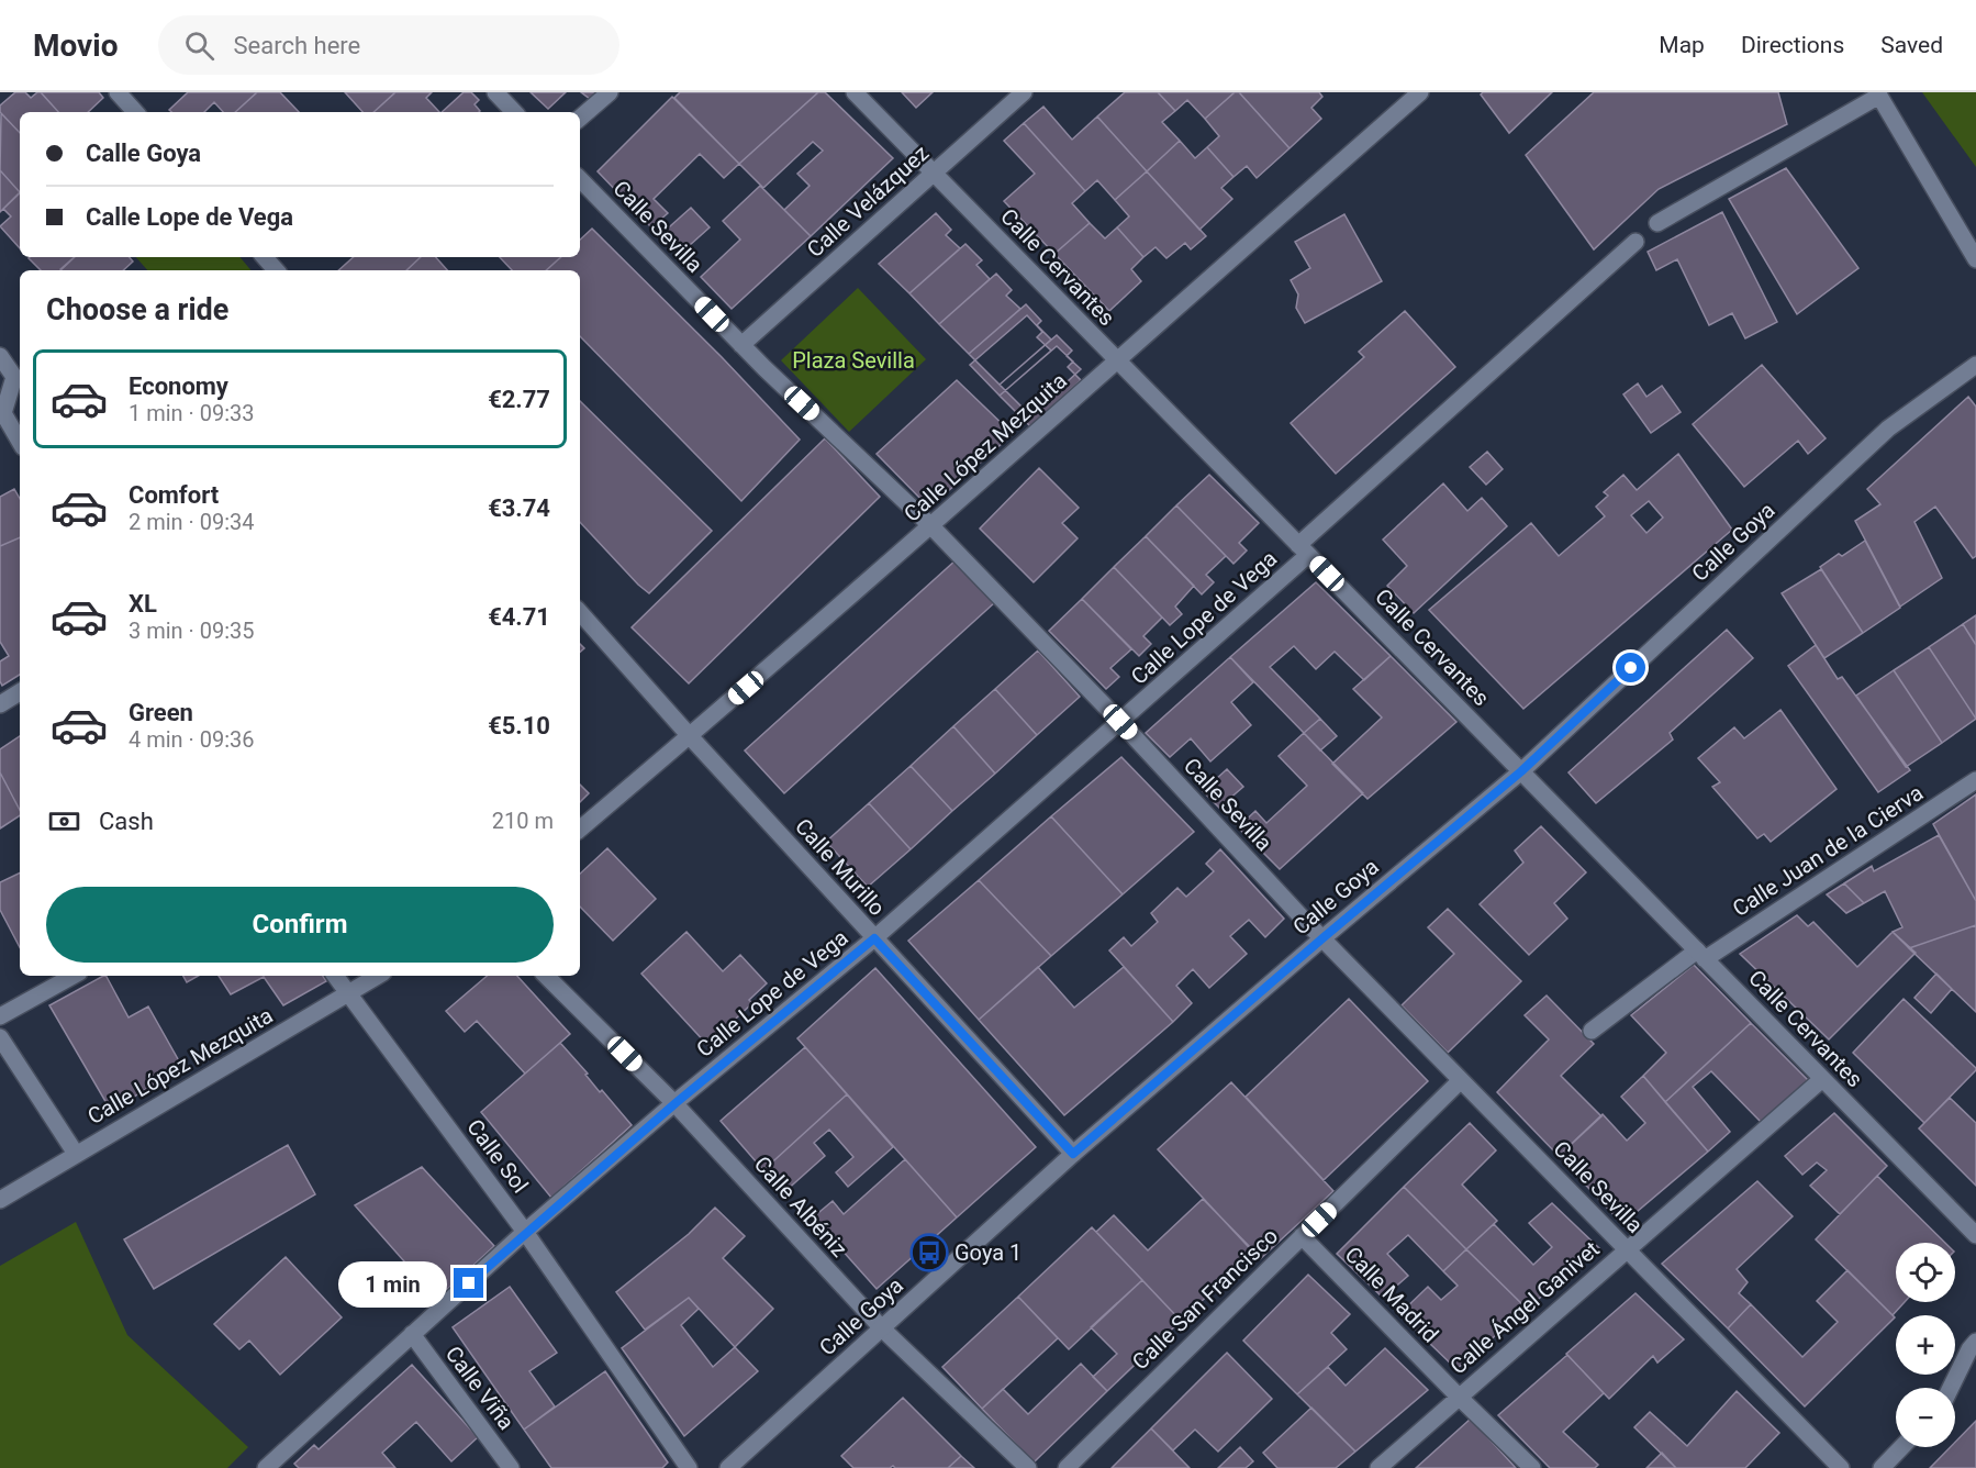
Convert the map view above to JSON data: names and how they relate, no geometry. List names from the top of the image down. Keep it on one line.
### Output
{"streets":{"street":["Calle Velázquez","Calle Sevilla","Calle Cervantes","Calle López Mezquita","Calle Goya","Calle Lope de Vega","Calle Juan de la Cierva","Calle Murillo","Calle Sol","Calle Albéniz","Calle Madrid","Calle San Francisco","Calle Ángel Ganivet","Calle Viña"]},"crossings":[["Calle Velázquez","Calle Sevilla"],["Calle Velázquez","Calle Cervantes"],["Calle Sevilla","Calle López Mezquita"],["Calle Sevilla","Calle Goya"],["Calle Sevilla","Calle Lope de Vega"],["Calle Sevilla","Calle San Francisco"],["Calle Sevilla","Calle Ángel Ganivet"],["Calle Cervantes","Calle López Mezquita"],["Calle Cervantes","Calle Goya"],["Calle Cervantes","Calle Lope de Vega"],["Calle Cervantes","Calle Juan de la Cierva"],["Calle Cervantes","Calle Ángel Ganivet"],["Calle López Mezquita","Calle Murillo"],["Calle López Mezquita","Calle Sol"],["Calle Goya","Calle Murillo"],["Calle Goya","Calle Albéniz"],["Calle Lope de Vega","Calle Murillo"],["Calle Lope de Vega","Calle Sol"],["Calle Lope de Vega","Calle Albéniz"],["Calle Lope de Vega","Calle Viña"],["Calle Madrid","Calle San Francisco"],["Calle Madrid","Calle Ángel Ganivet"]],"parks":["Plaza Sevilla"],"places":{"bus stop":["Goya 1"]},"page":{"header":"Movio","search":"Search here","nav":["Map","Directions","Saved"],"banner":["Calle Goya","Calle Lope de Vega"],"heading":"Choose a ride","list":[{"name":"Economy","note":"1 min · 09:33","value":"€2.77"},{"name":"Comfort","note":"2 min · 09:34","value":"€3.74"},{"name":"XL","note":"3 min · 09:35","value":"€4.71"},{"name":"Green","note":"4 min · 09:36","value":"€5.10"}],"pay":["Cash","210 m"],"buttons":"Confirm","map_buttons":["+","−"],"bubble":"1 min"}}
